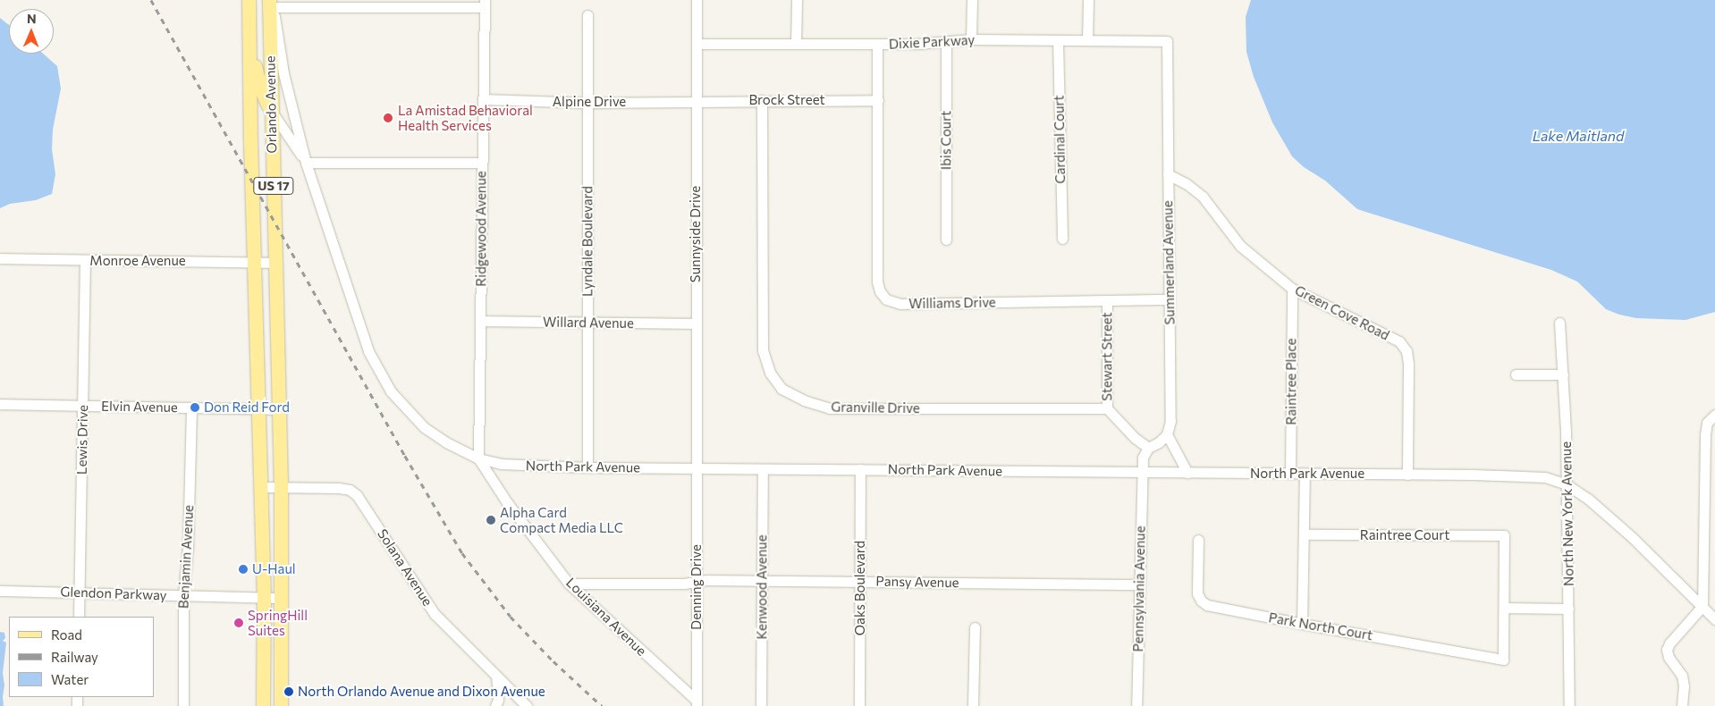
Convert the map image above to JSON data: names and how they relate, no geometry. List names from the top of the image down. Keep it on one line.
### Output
{"streets":{"main road":["Orlando Avenue","US 17"],"street":["Dixie Parkway","Brock Street","Alpine Drive","Cardinal Court","Ibis Court","Ridgewood Avenue","Sunnyside Drive","Lyndale Boulevard","Monroe Avenue","Summerland Avenue","Williams Drive","Green Cove Road","Willard Avenue","Stewart Street","Raintree Place","Elvin Avenue","Granville Drive","Lewis Drive","North Park Avenue","North New York Avenue","Raintree Court","Benjamin Avenue","Solana Avenue","Pansy Avenue","Denning Drive","Kenwood Avenue","Oaks Boulevard","Pennsylvania Avenue","Glendon Parkway","Louisiana Avenue","Park North Court"]},"crossings":[["Dixie Parkway","Cardinal Court"],["Dixie Parkway","Ibis Court"],["Dixie Parkway","Sunnyside Drive"],["Dixie Parkway","Summerland Avenue"],["Dixie Parkway","Williams Drive"],["Brock Street","Alpine Drive"],["Brock Street","Sunnyside Drive"],["Brock Street","Williams Drive"],["Brock Street","Granville Drive"],["Alpine Drive","Ridgewood Avenue"],["Alpine Drive","Sunnyside Drive"],["Alpine Drive","Lyndale Boulevard"],["Orlando Avenue","US 17"],["Orlando Avenue","Monroe Avenue"],["Orlando Avenue","North Park Avenue"],["US 17","Monroe Avenue"],["US 17","Elvin Avenue"],["US 17","Solana Avenue"],["US 17","Glendon Parkway"],["Ridgewood Avenue","Willard Avenue"],["Ridgewood Avenue","North Park Avenue"],["Ridgewood Avenue","Louisiana Avenue"],["Sunnyside Drive","Willard Avenue"],["Sunnyside Drive","North Park Avenue"],["Sunnyside Drive","Denning Drive"],["Lyndale Boulevard","Willard Avenue"],["Lyndale Boulevard","North Park Avenue"],["Monroe Avenue","Lewis Drive"],["Summerland Avenue","Williams Drive"],["Summerland Avenue","Green Cove Road"],["Williams Drive","Stewart Street"],["Green Cove Road","Raintree Place"],["Green Cove Road","North Park Avenue"],["Stewart Street","Granville Drive"],["Raintree Place","North Park Avenue"],["Elvin Avenue","Lewis Drive"],["Elvin Avenue","Benjamin Avenue"],["Lewis Drive","Glendon Parkway"],["North Park Avenue","North New York Avenue"],["North Park Avenue","Denning Drive"],["North Park Avenue","Kenwood Avenue"],["North Park Avenue","Oaks Boulevard"],["North Park Avenue","Pennsylvania Avenue"],["North Park Avenue","Louisiana Avenue"],["Raintree Court","Park North Court"],["Benjamin Avenue","Glendon Parkway"],["Pansy Avenue","Denning Drive"],["Pansy Avenue","Kenwood Avenue"],["Pansy Avenue","Oaks Boulevard"],["Pansy Avenue","Pennsylvania Avenue"],["Pansy Avenue","Louisiana Avenue"],["Denning Drive","Louisiana Avenue"]],"water":["Lake Maitland"],"places":["La Amistad Behavioral Health Services","Don Reid Ford","Alpha Card Compact Media LLC","U-Haul","SpringHill Suites","North Orlando Avenue and Dixon Avenue"],"legend":["Road","Railway","Water"],"north":"top"}
